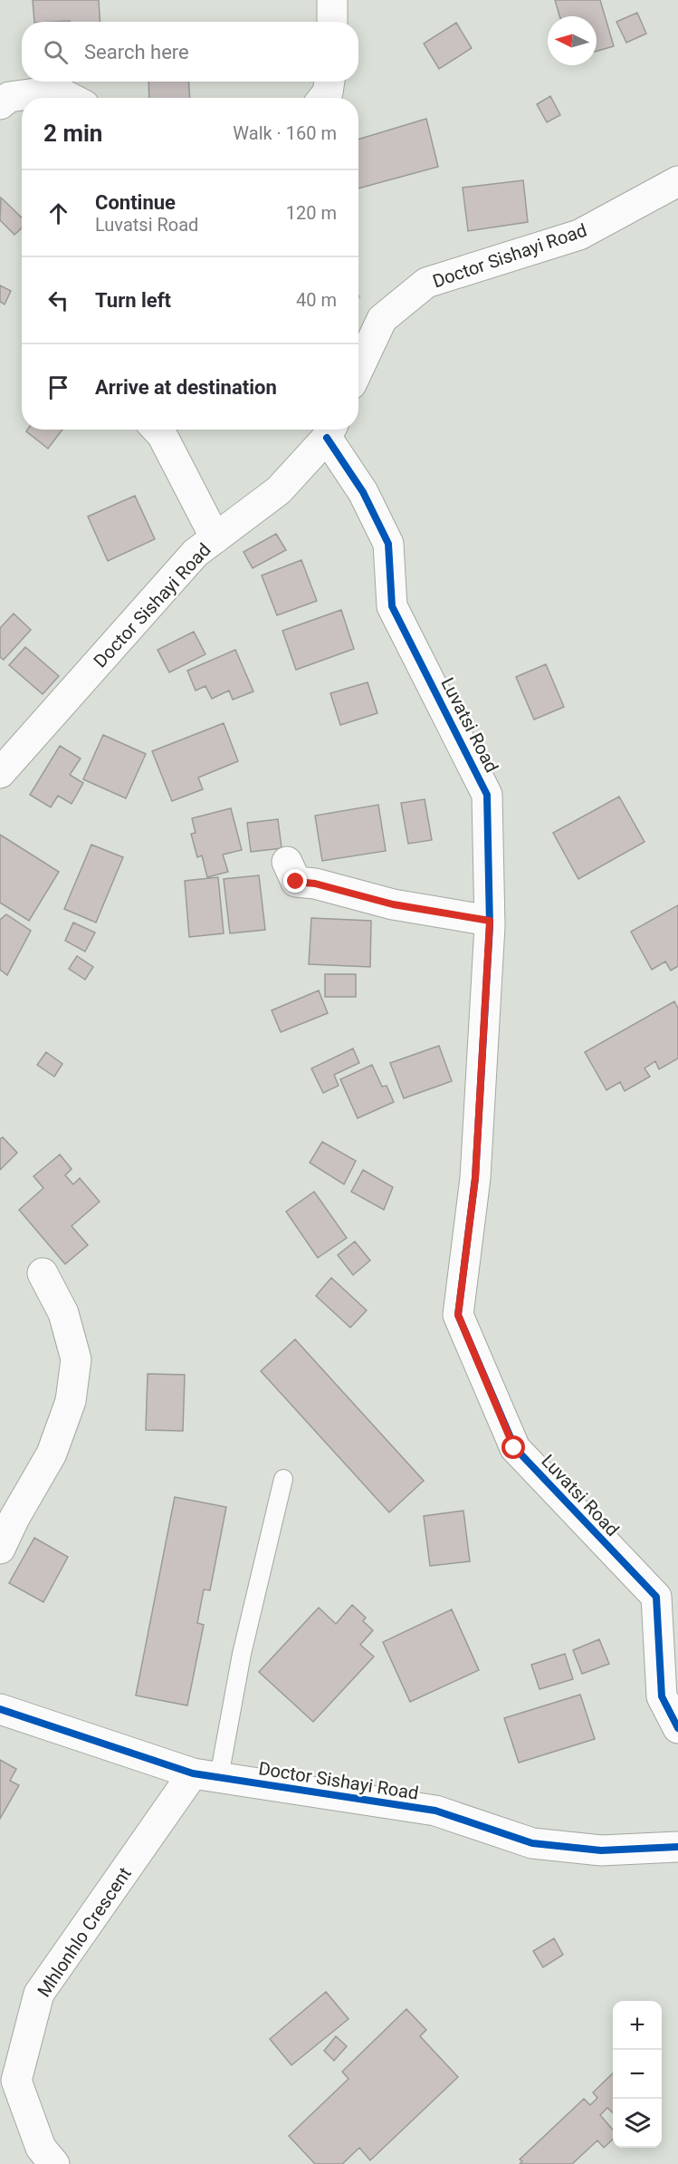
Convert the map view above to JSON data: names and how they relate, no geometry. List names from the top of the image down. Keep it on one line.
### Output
{"streets":{"street":["Doctor Sishayi Road","Luvatsi Road","Mhlonhlo Crescent"]},"crossings":[["Doctor Sishayi Road","Luvatsi Road"],["Doctor Sishayi Road","Mhlonhlo Crescent"]],"north":"left","page":{"search":"Search here","heading":["2 min","Walk · 160 m"],"list":[["Continue","Luvatsi Road","120 m"],["Turn left","40 m"],"Arrive at destination"],"map_buttons":["+","−"]}}
